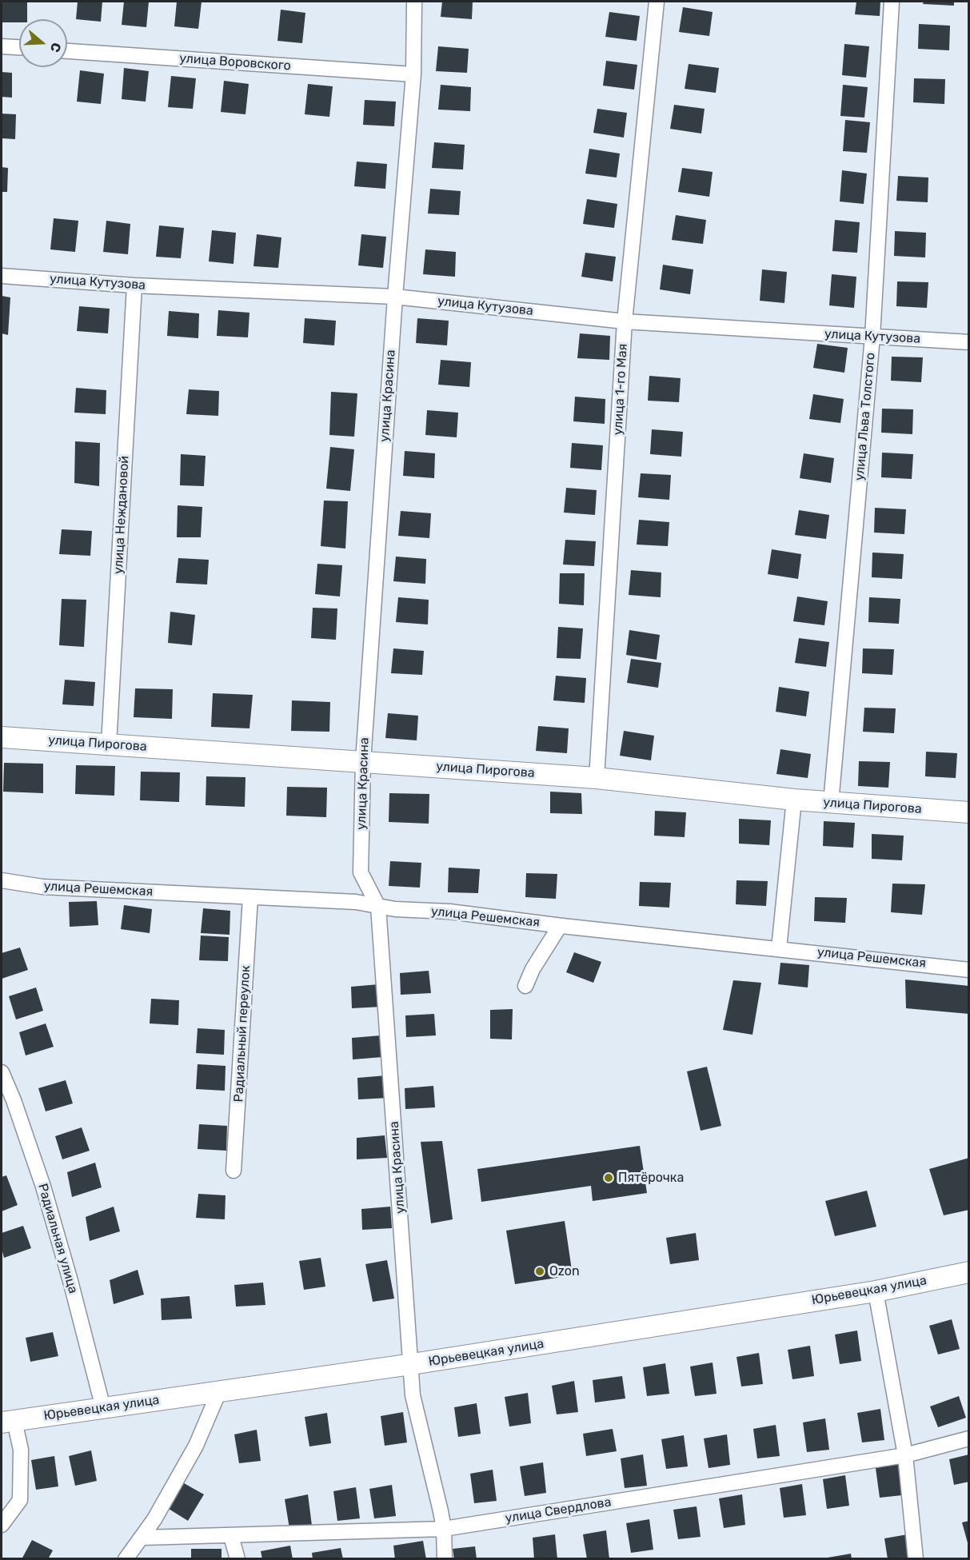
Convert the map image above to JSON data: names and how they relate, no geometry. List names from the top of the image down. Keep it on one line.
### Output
{"streets":{"street":["улица Воровского","улица Кутузова","улица 1-го Мая","улица Красина","улица Льва Толстого","улица Неждановой","улица Пирогова","улица Решемская","Радиальный переулок","Радиальная улица","Юрьевецкая улица","улица Свердлова"]},"crossings":[["улица Воровского","улица Красина"],["улица Кутузова","улица 1-го Мая"],["улица Кутузова","улица Красина"],["улица Кутузова","улица Льва Толстого"],["улица Кутузова","улица Неждановой"],["улица 1-го Мая","улица Пирогова"],["улица Красина","улица Пирогова"],["улица Красина","улица Решемская"],["улица Красина","Юрьевецкая улица"],["улица Красина","улица Свердлова"],["улица Льва Толстого","улица Пирогова"],["улица Неждановой","улица Пирогова"],["улица Решемская","Радиальный переулок"],["Радиальная улица","Юрьевецкая улица"]],"places":["Пятёрочка","Ozon"],"north":"right"}
